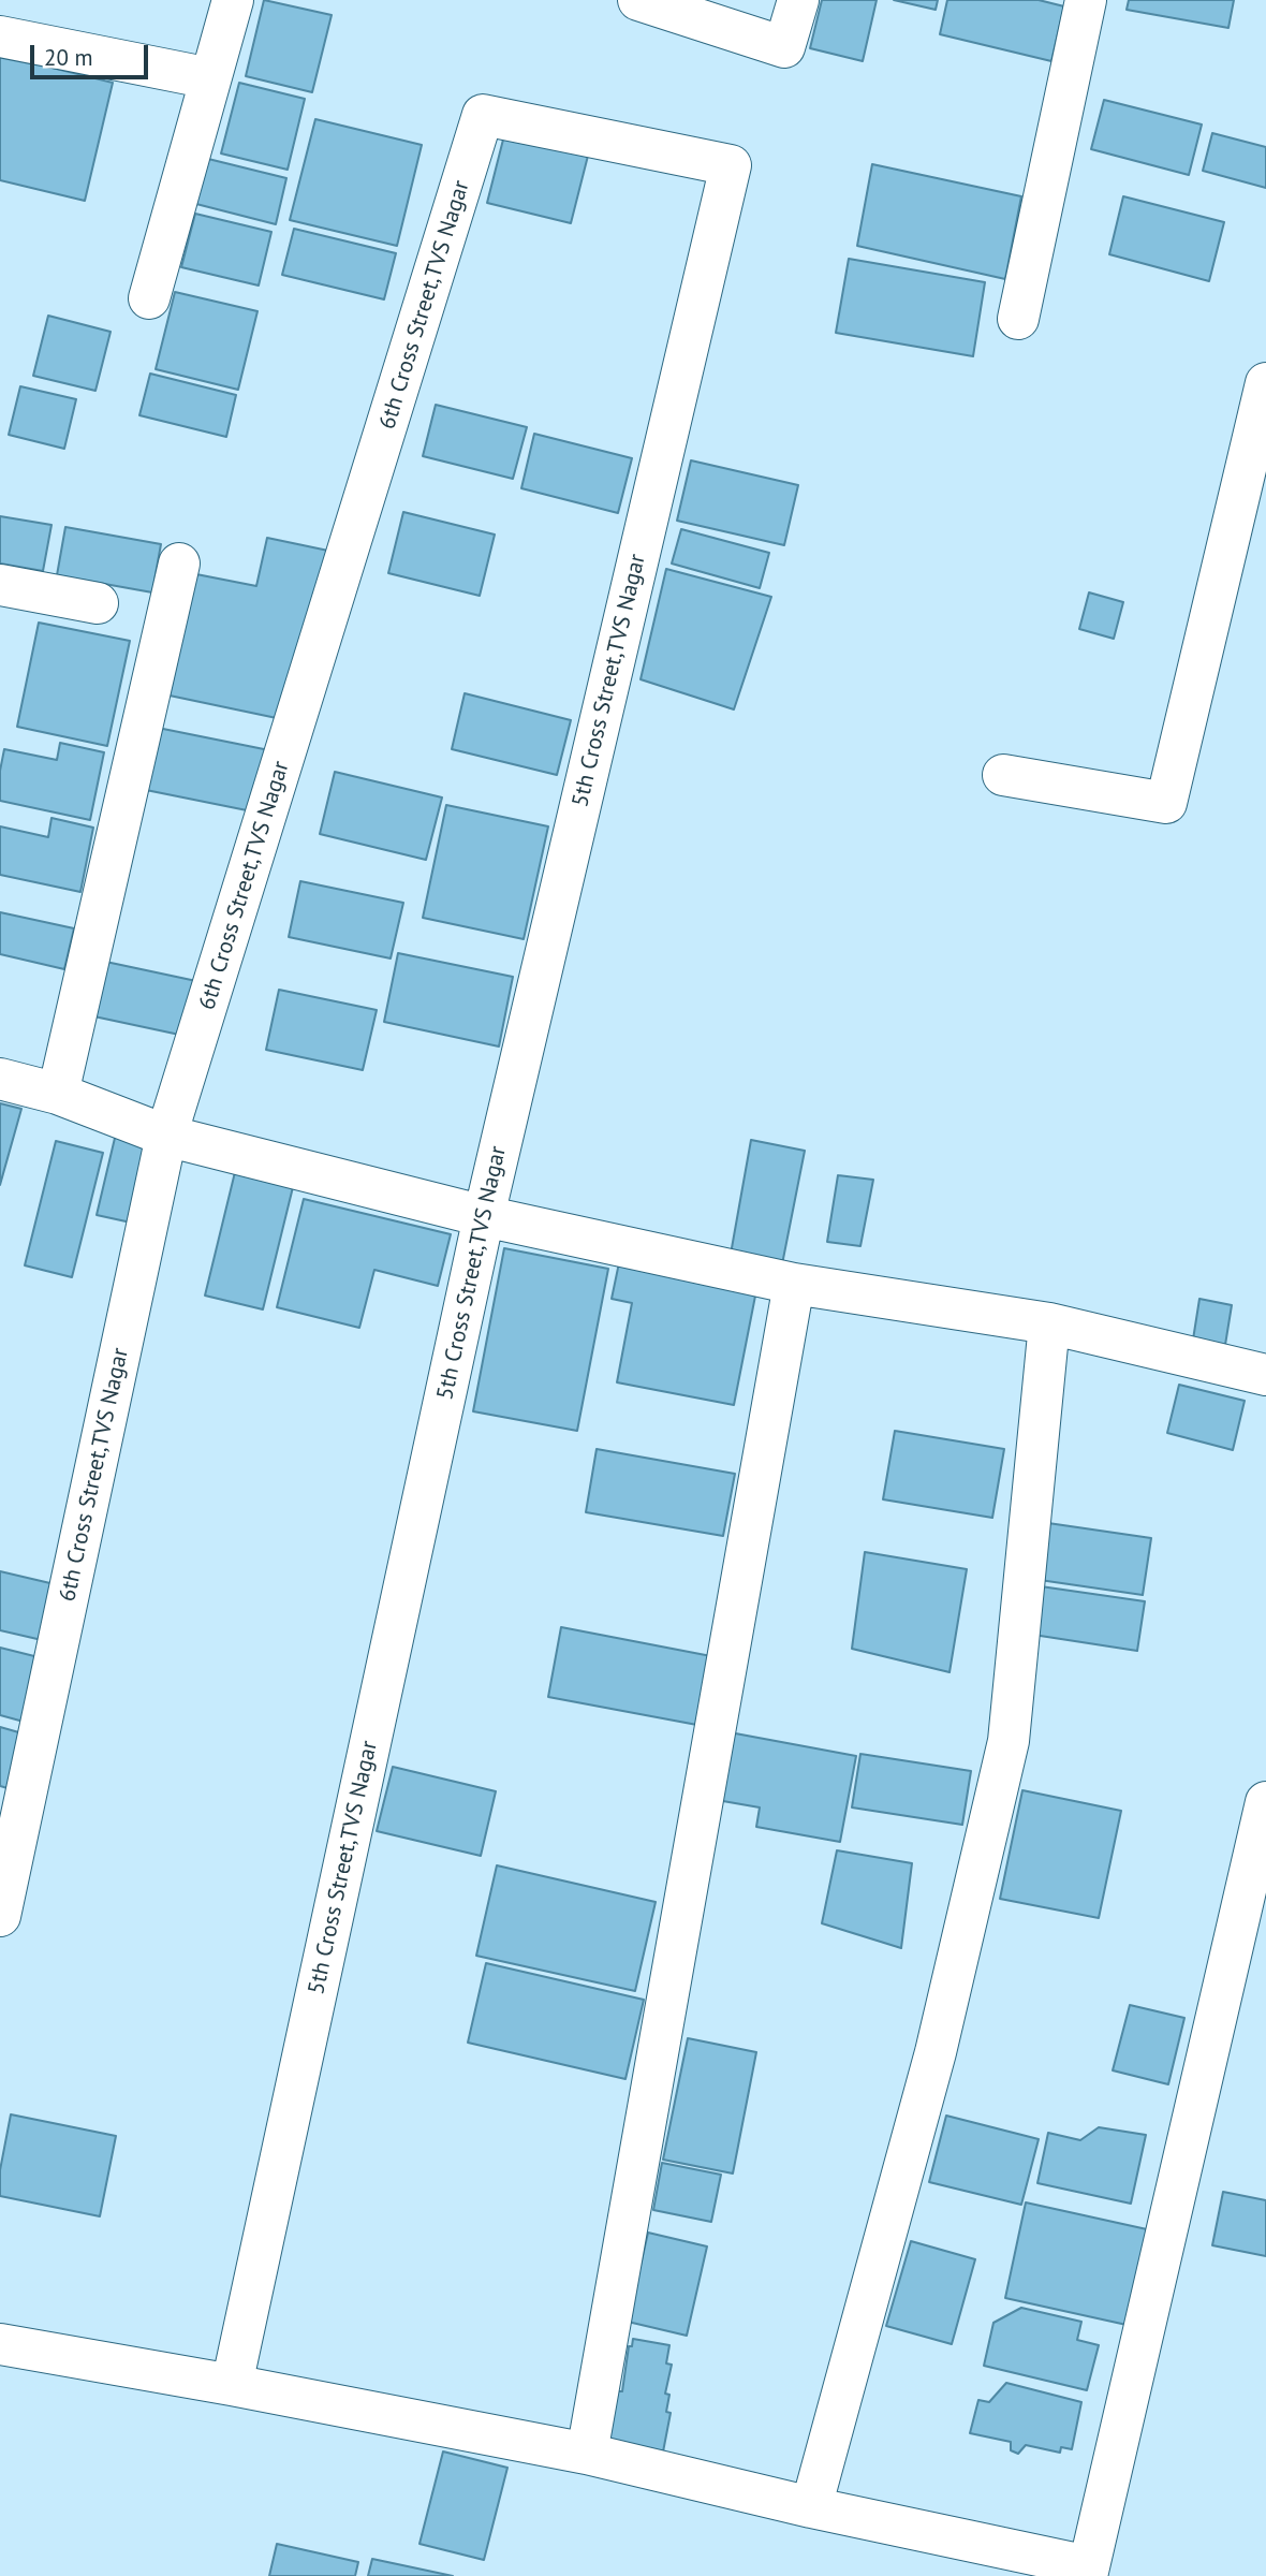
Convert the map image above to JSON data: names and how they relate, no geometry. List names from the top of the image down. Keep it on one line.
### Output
{"streets":{"street":["6th Cross Street,TVS Nagar","5th Cross Street,TVS Nagar"]},"crossings":[["6th Cross Street,TVS Nagar","5th Cross Street,TVS Nagar"]],"scale_bar":"20 m"}
